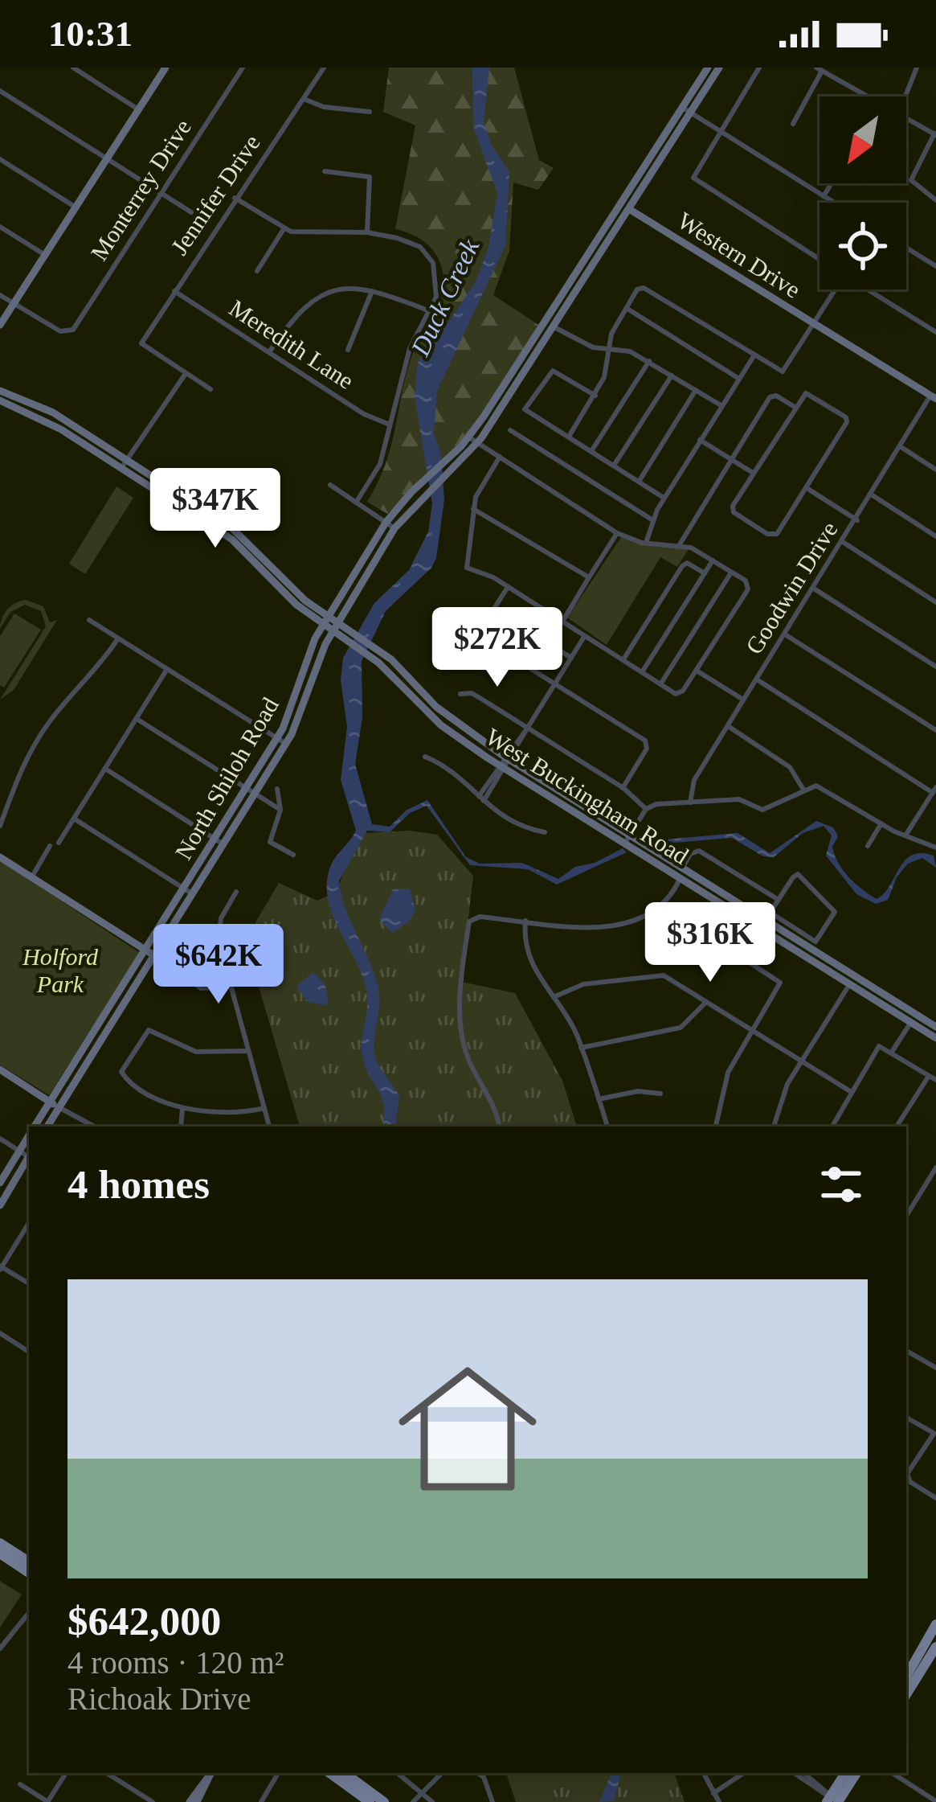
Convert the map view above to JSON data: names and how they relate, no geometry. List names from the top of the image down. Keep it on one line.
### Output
{"streets":{"main road":["Western Drive","North Shiloh Road","West Buckingham Road"],"street":["Monterrey Drive","Jennifer Drive","Meredith Lane","Goodwin Drive"]},"crossings":[["Jennifer Drive","Meredith Lane"],["Western Drive","Goodwin Drive"],["Western Drive","North Shiloh Road"],["North Shiloh Road","West Buckingham Road"]],"water":["Duck Creek"],"parks":["Holford Park"],"north":"bottom left","page":{"status":"10:31","price":["$347K","$272K","$316K","$642K"],"heading":"4 homes","list":[{"name":"$642,000","note":"4 rooms · 120 m² · Richoak Drive"}]}}
